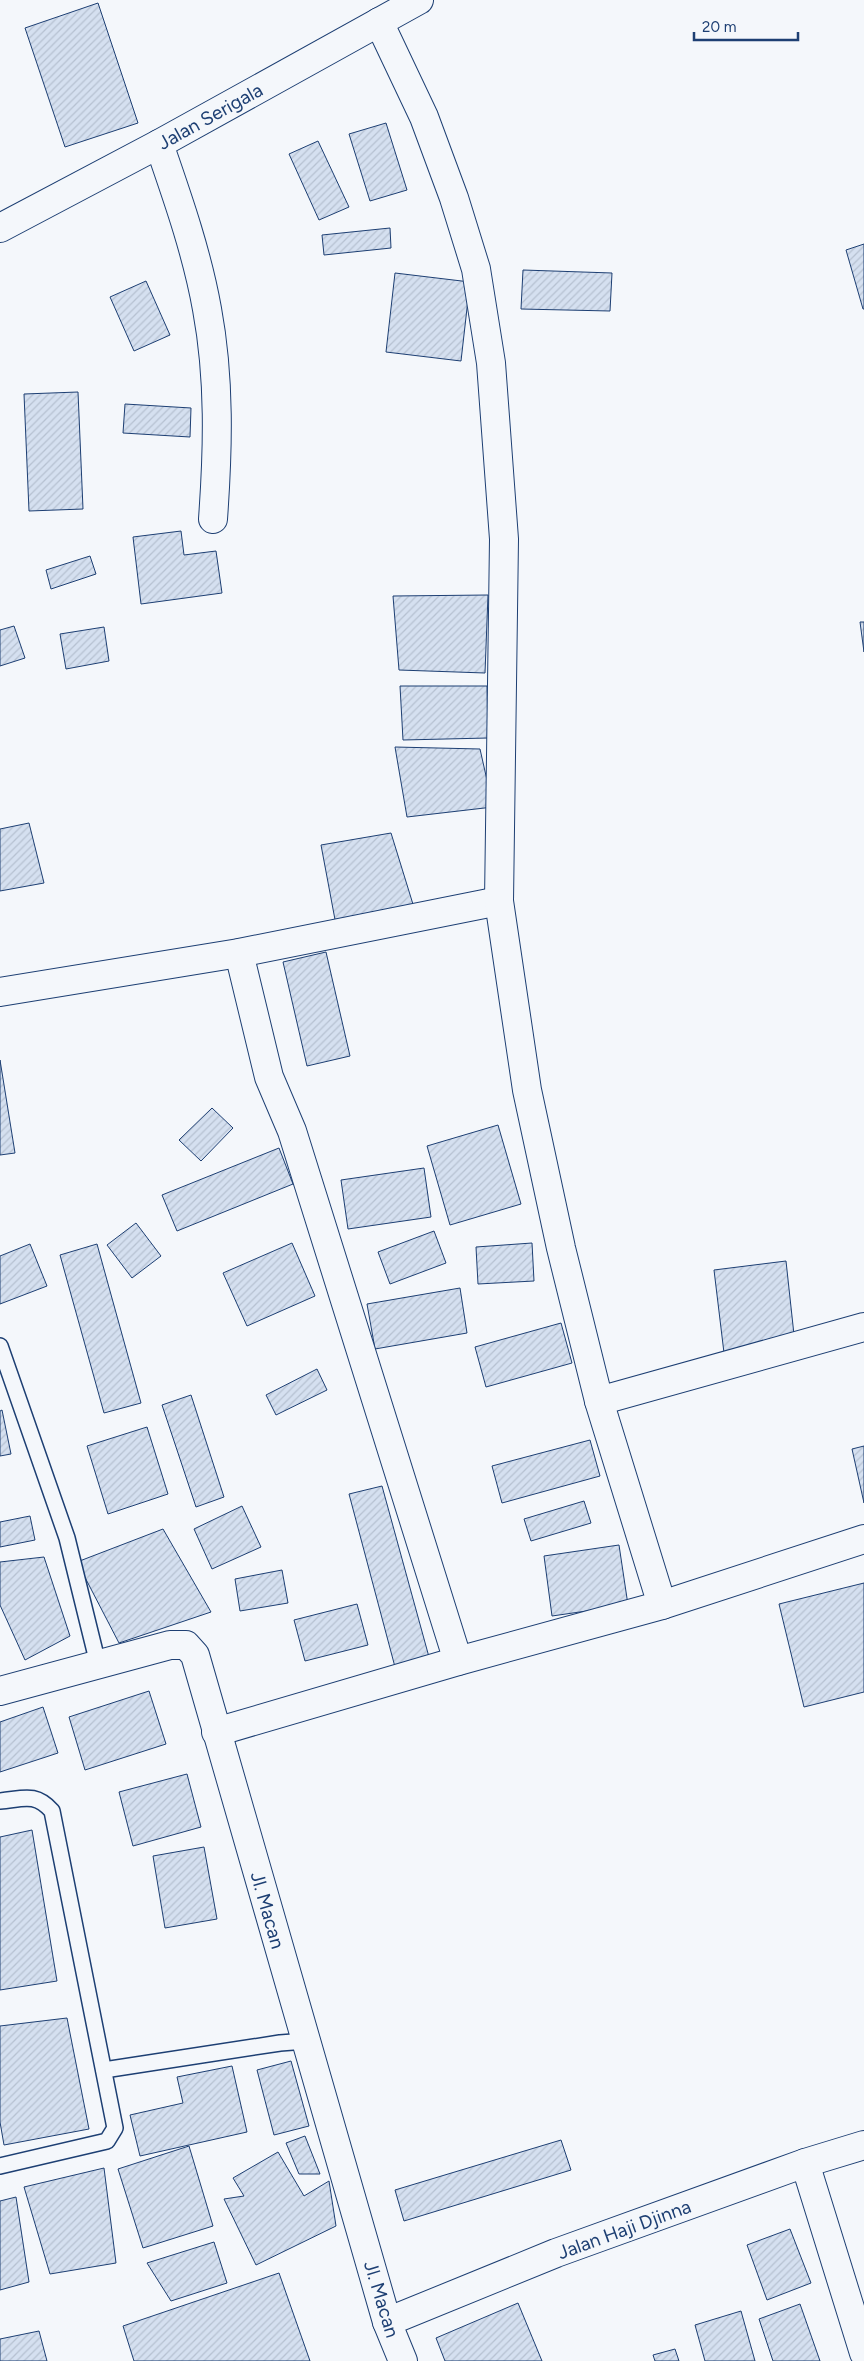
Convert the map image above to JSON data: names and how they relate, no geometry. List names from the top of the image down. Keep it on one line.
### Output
{"streets":{"street":["Jalan Serigala","Jl. Macan","Jalan Haji Djinna"]},"crossings":[["Jl. Macan","Jalan Haji Djinna"]],"scale_bar":"20 m"}
